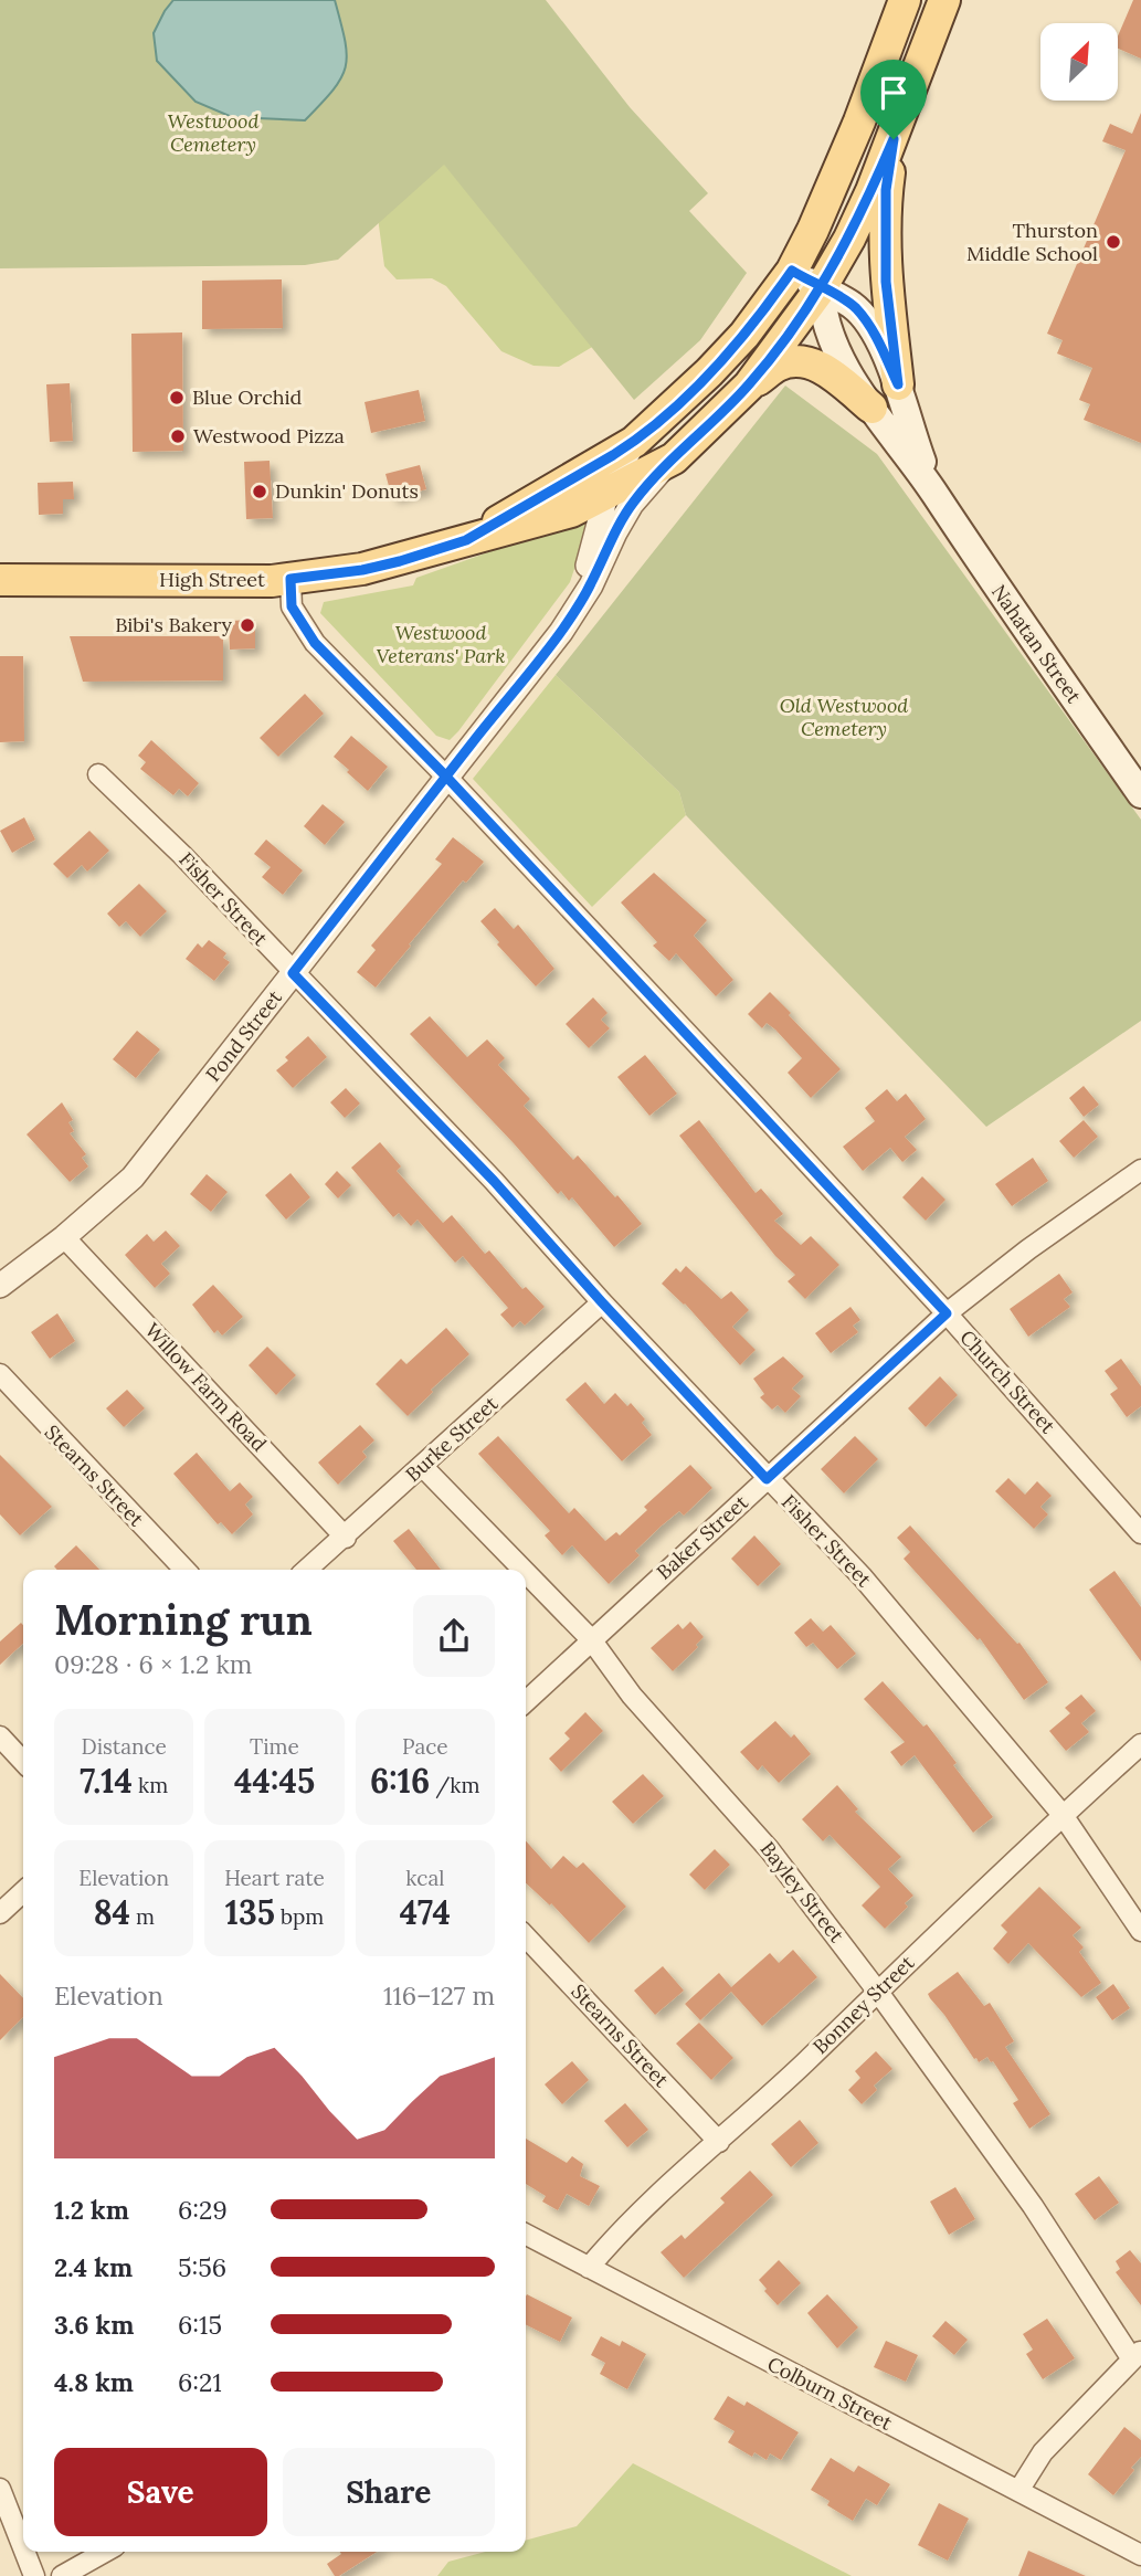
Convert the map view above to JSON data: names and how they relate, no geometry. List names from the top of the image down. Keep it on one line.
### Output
{"streets":{"main road":["High Street","Nahatan Street"],"street":["Fisher Street","Pond Street","Church Street","Willow Farm Road","Burke Street","Stearns Street","Baker Street","Bayley Street","Bonney Street","Colburn Street"]},"crossings":[["High Street","Nahatan Street"],["High Street","Pond Street"],["High Street","Church Street"],["Fisher Street","Pond Street"],["Fisher Street","Burke Street"],["Fisher Street","Baker Street"],["Fisher Street","Bonney Street"],["Pond Street","Church Street"],["Pond Street","Willow Farm Road"],["Church Street","Baker Street"],["Willow Farm Road","Burke Street"],["Burke Street","Bayley Street"],["Stearns Street","Bonney Street"],["Baker Street","Bayley Street"],["Bayley Street","Bonney Street"],["Bonney Street","Colburn Street"]],"parks":["Westwood Cemetery","Westwood Veterans' Park","Old Westwood Cemetery"],"places":["Thurston Middle School","Blue Orchid","Westwood Pizza","Dunkin' Donuts","Bibi's Bakery"],"north":"top right","page":{"heading":["Morning run","09:28 · 6 × 1.2 km"],"stats":[["Distance","7.14 km"],["Time","44:45"],["Pace","6:16 /km"],["Elevation","84 m"],["Heart rate","135 bpm"],["kcal","474"]],"chart":["Elevation","116–127 m"],"list":[{"name":"1.2 km","note":"6:29"},{"name":"2.4 km","note":"5:56"},{"name":"3.6 km","note":"6:15"},{"name":"4.8 km","note":"6:21"}],"buttons":["Save","Share"]}}
